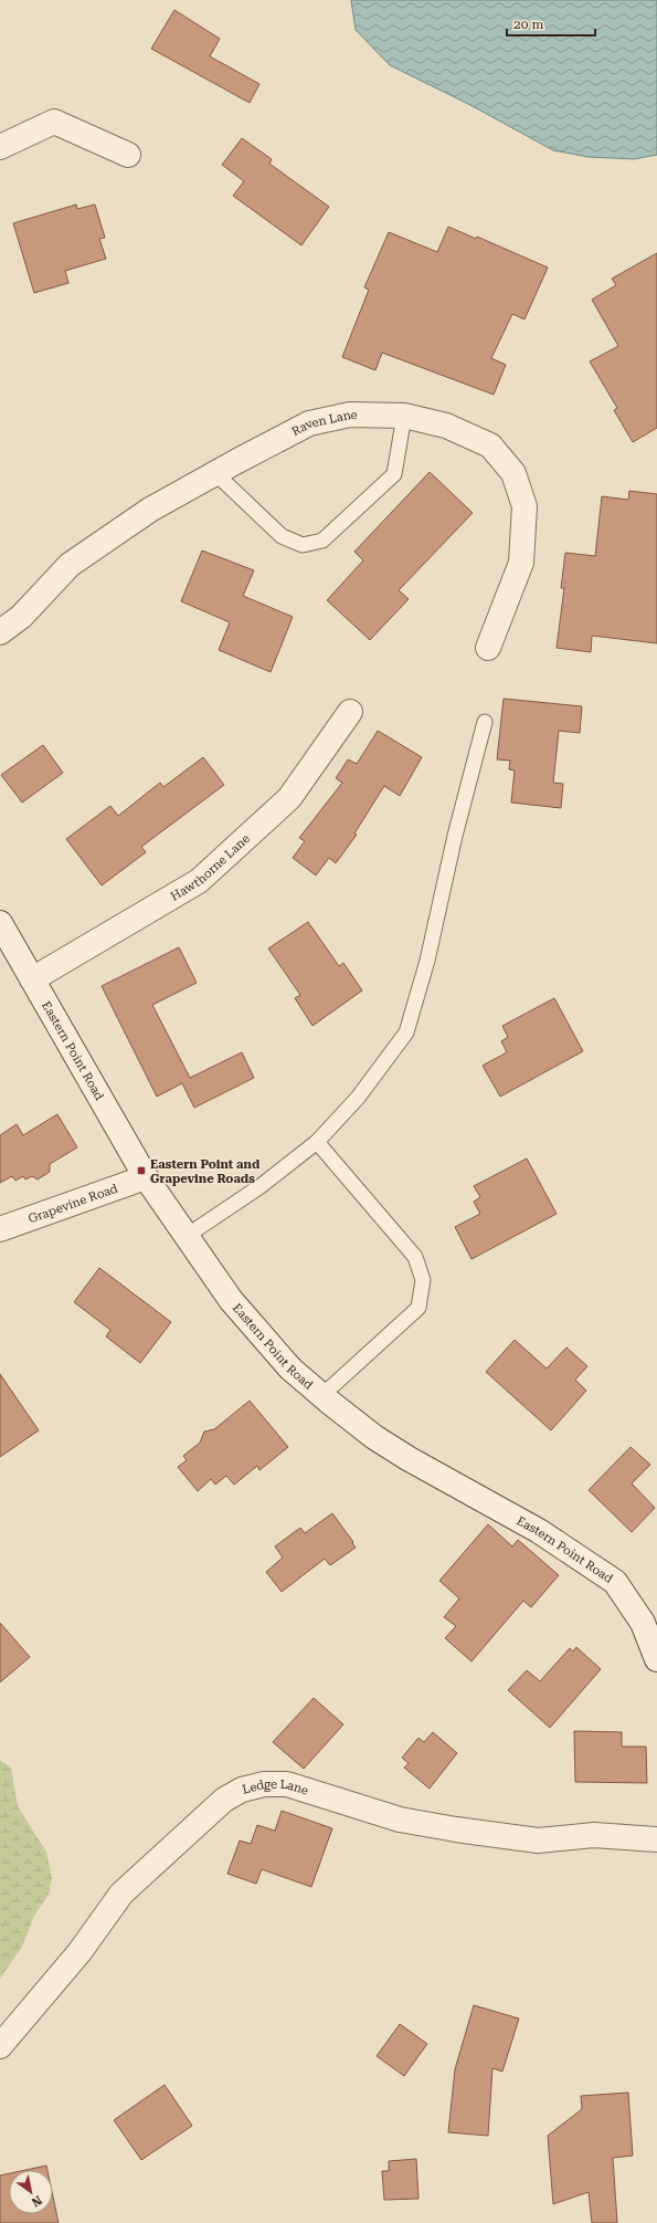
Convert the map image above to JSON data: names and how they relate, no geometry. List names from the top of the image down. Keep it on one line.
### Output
{"streets":{"street":["Raven Lane","Hawthorne Lane","Eastern Point Road","Grapevine Road","Ledge Lane"]},"crossings":[["Hawthorne Lane","Eastern Point Road"],["Eastern Point Road","Grapevine Road"]],"places":{"transit":["Eastern Point and Grapevine Roads"]},"scale_bar":"20 m","north":"bottom right"}
